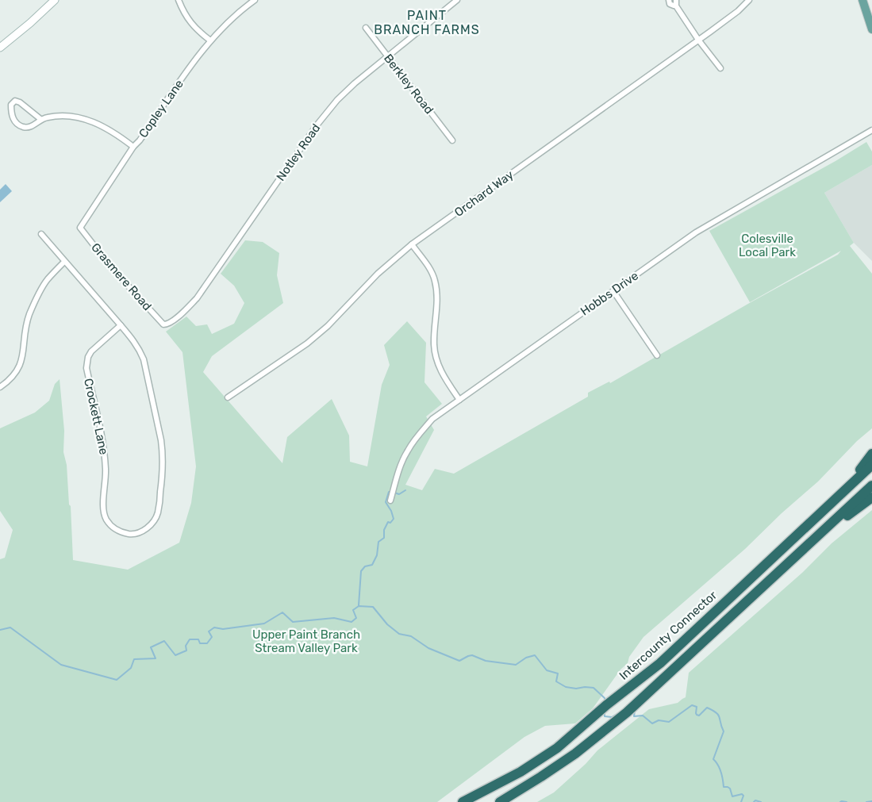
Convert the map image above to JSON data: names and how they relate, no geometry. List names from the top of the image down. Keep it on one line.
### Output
{"streets":{"highway":["Intercounty Connector"],"street":["Berkley Road","Copley Lane","Notley Road","Orchard Way","Grasmere Road","Hobbs Drive","Crockett Lane"]},"crossings":[["Berkley Road","Notley Road"],["Copley Lane","Grasmere Road"],["Notley Road","Grasmere Road"]],"districts":["PAINT BRANCH FARMS"],"parks":["Colesville Local Park","Upper Paint Branch Stream Valley Park"]}
